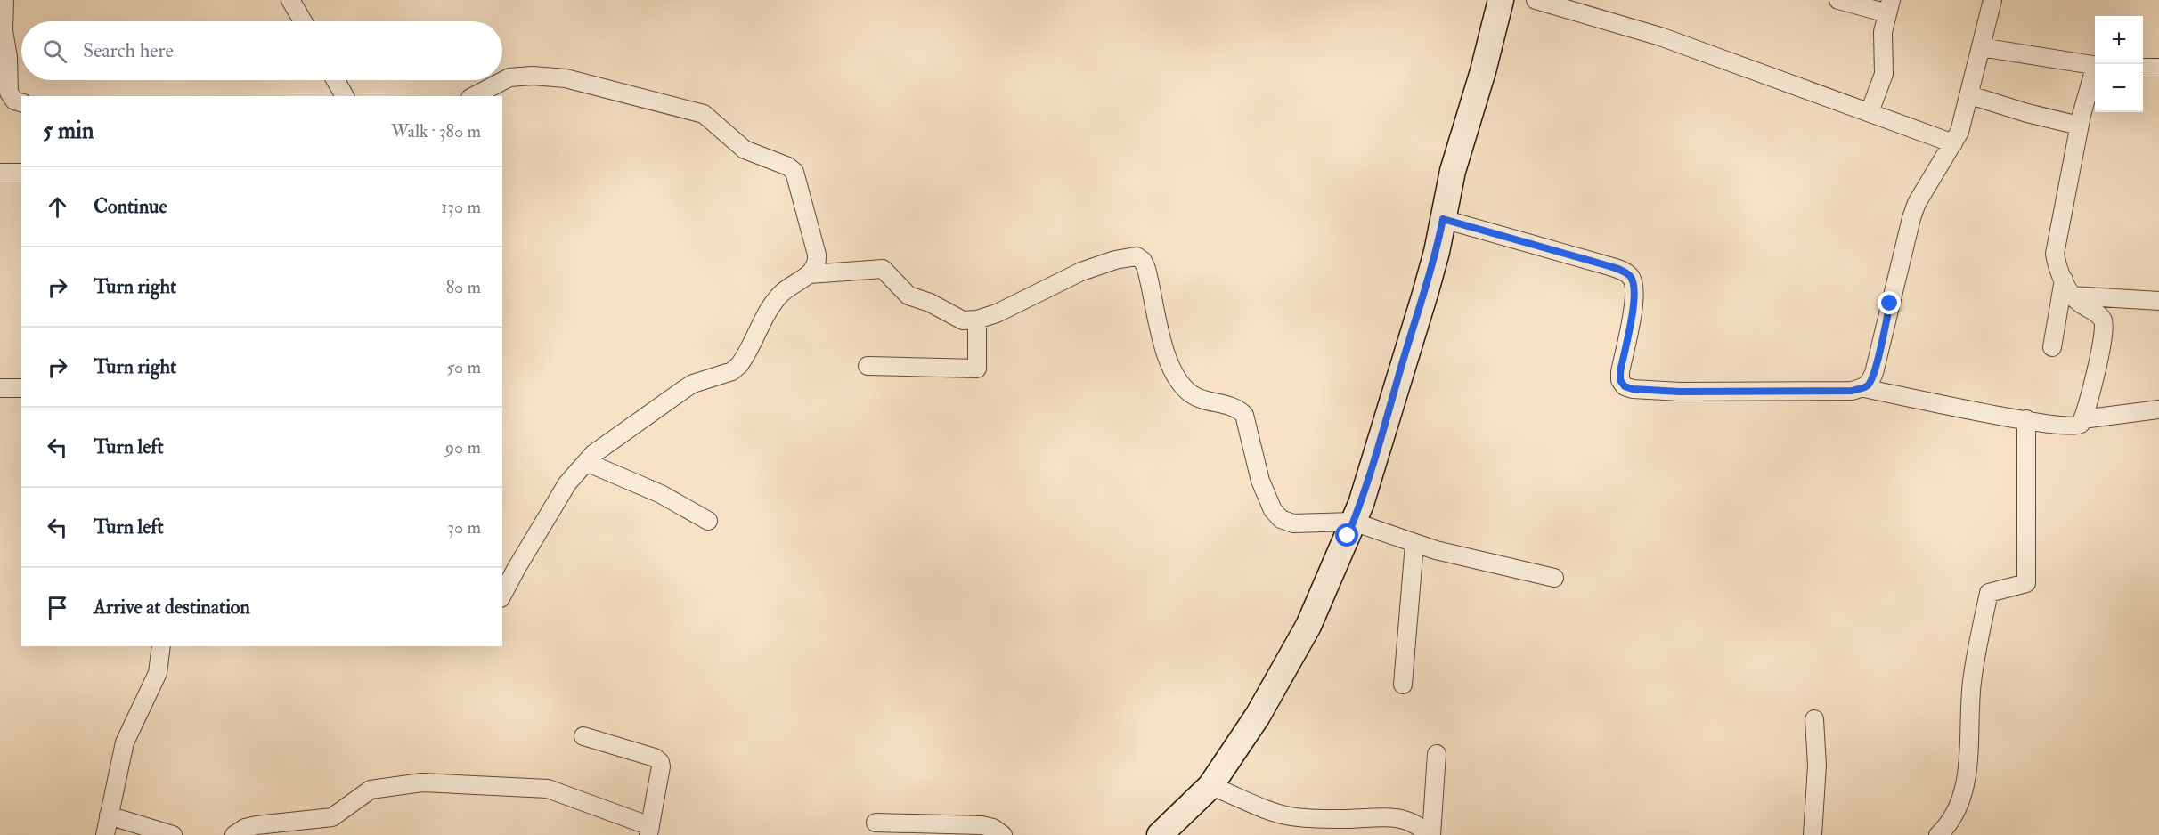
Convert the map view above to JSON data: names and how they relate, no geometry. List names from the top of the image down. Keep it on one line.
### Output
{"page":{"map_buttons":["+","−"],"search":"Search here","heading":["5 min","Walk · 380 m"],"list":[["Continue","130 m"],["Turn right","80 m"],["Turn right","50 m"],["Turn left","90 m"],["Turn left","30 m"],"Arrive at destination"]}}
